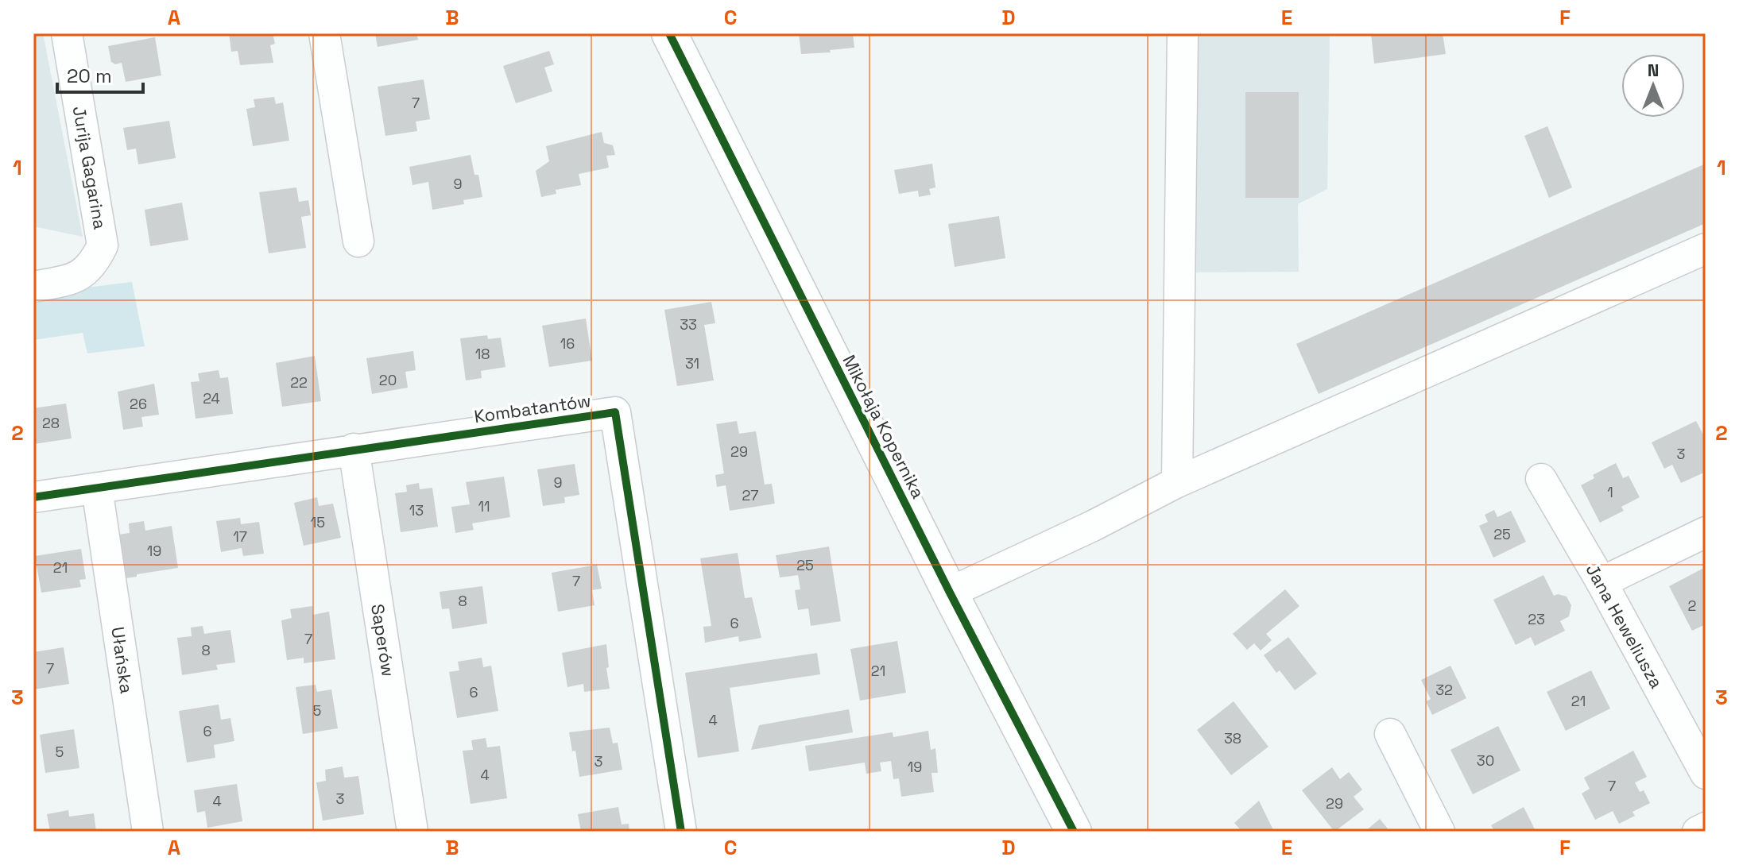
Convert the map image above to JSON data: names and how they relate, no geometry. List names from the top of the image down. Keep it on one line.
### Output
{"streets":{"street":["Jurija Gagarina","Kombatantów","Mikołaja Kopernika","Jana Heweliusza","Saperów","Ułańska"]},"crossings":[["Kombatantów","Saperów"],["Kombatantów","Ułańska"]],"house_numbers":["7","9","33","16","18","31","20","22","24","26","28","29","3","9","1","27","11","13","15","25","17","19","25","21","7","8","2","23","6","7","8","7","21","32","6","21","5","4","6","38","5","30","3","19","4","7","3","4","29"],"scale_bar":"20 m","north":"top","grid":{"columns":["A","B","C","D","E","F"],"rows":["1","2","3"]}}
